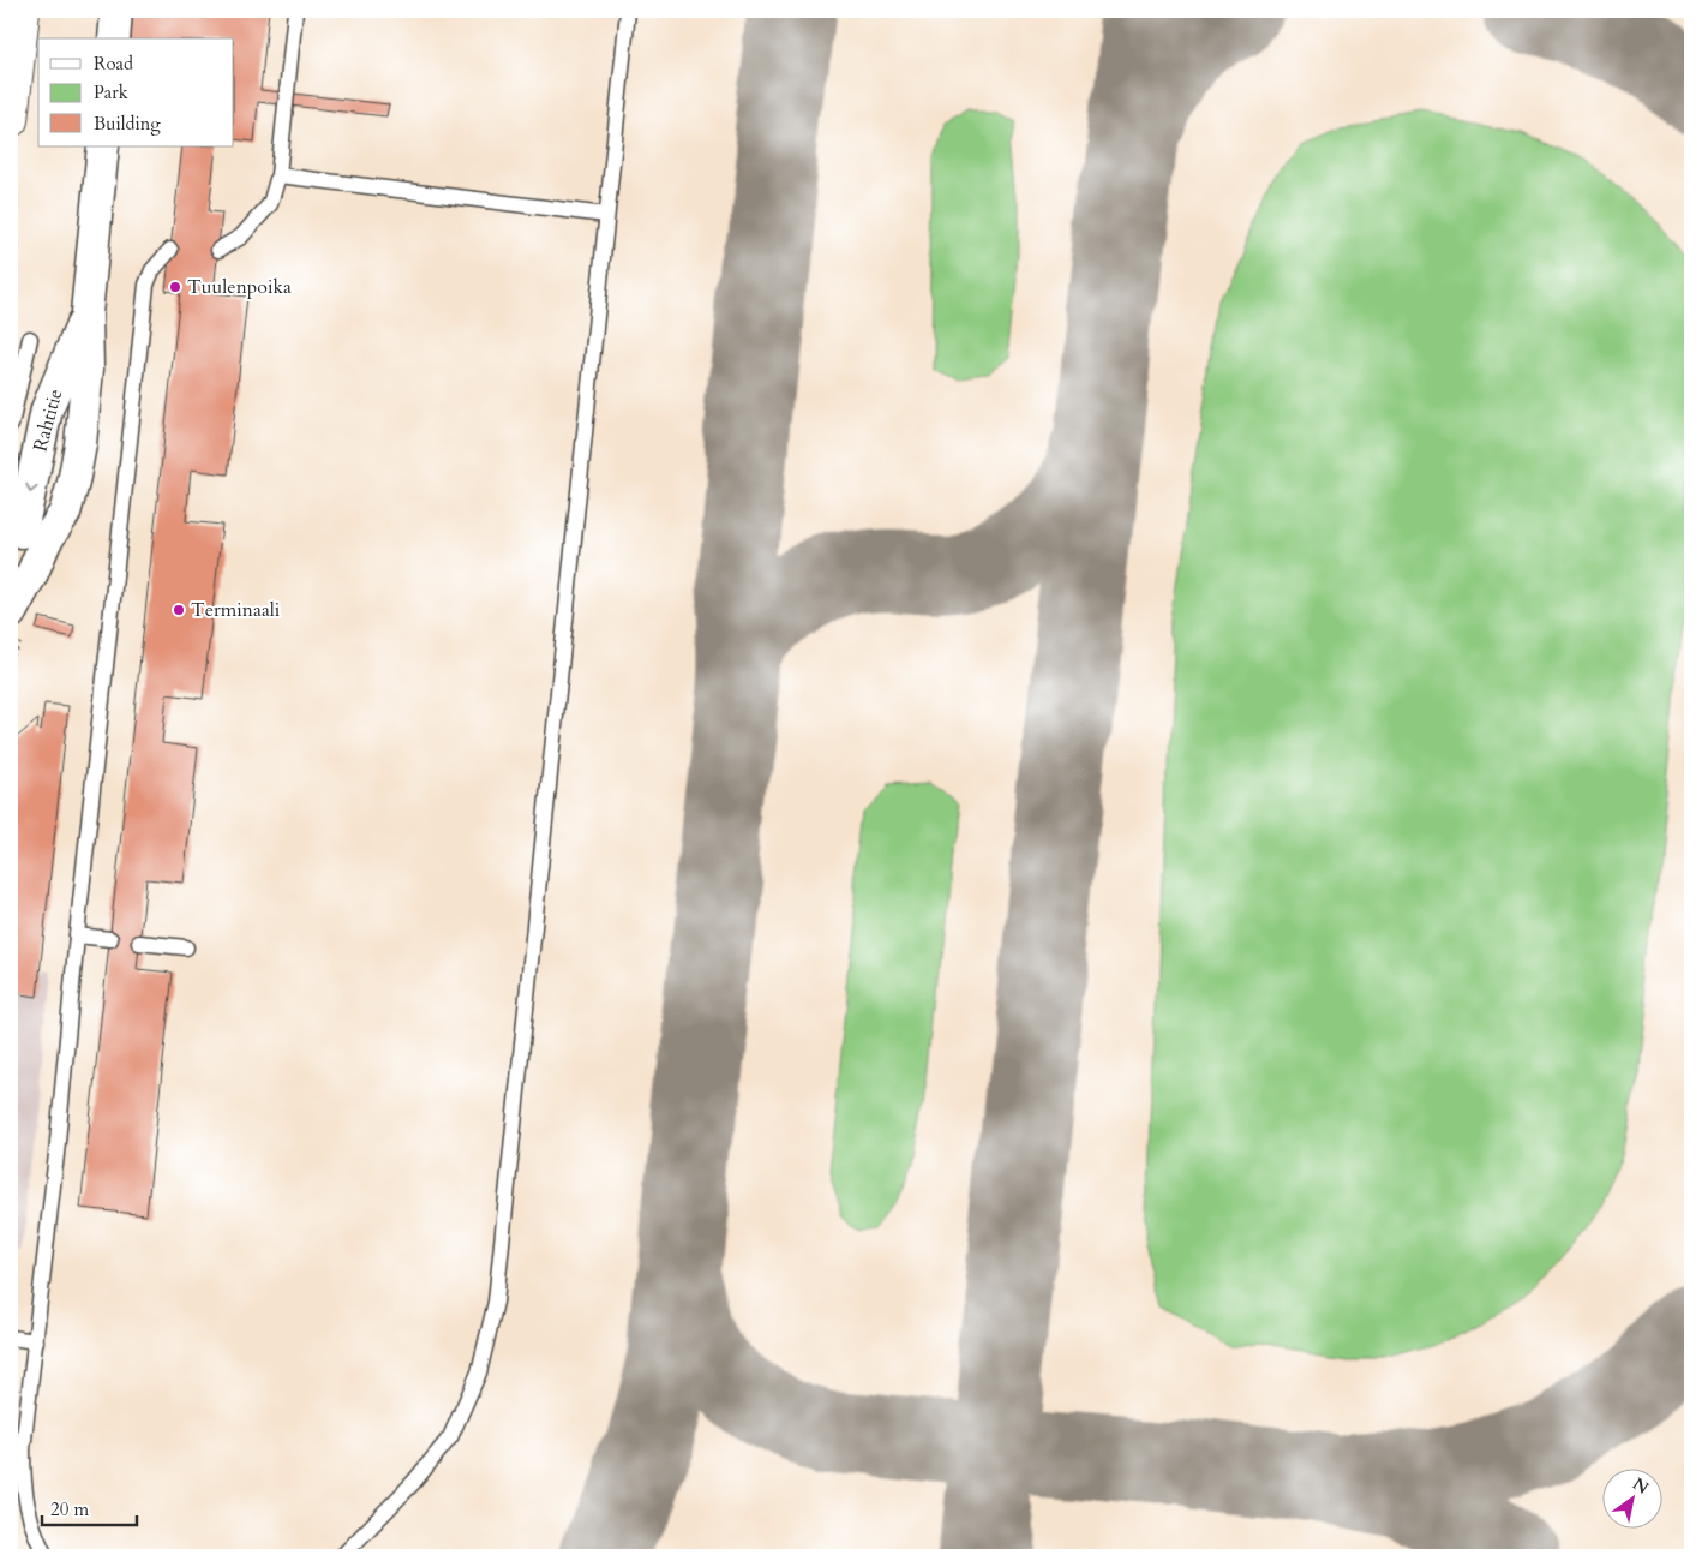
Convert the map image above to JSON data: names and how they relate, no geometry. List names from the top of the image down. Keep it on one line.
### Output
{"streets":{"street":["Rahtitie"]},"places":["Tuulenpoika","Terminaali"],"legend":["Road","Park","Building"],"scale_bar":"20 m","north":"top right"}
